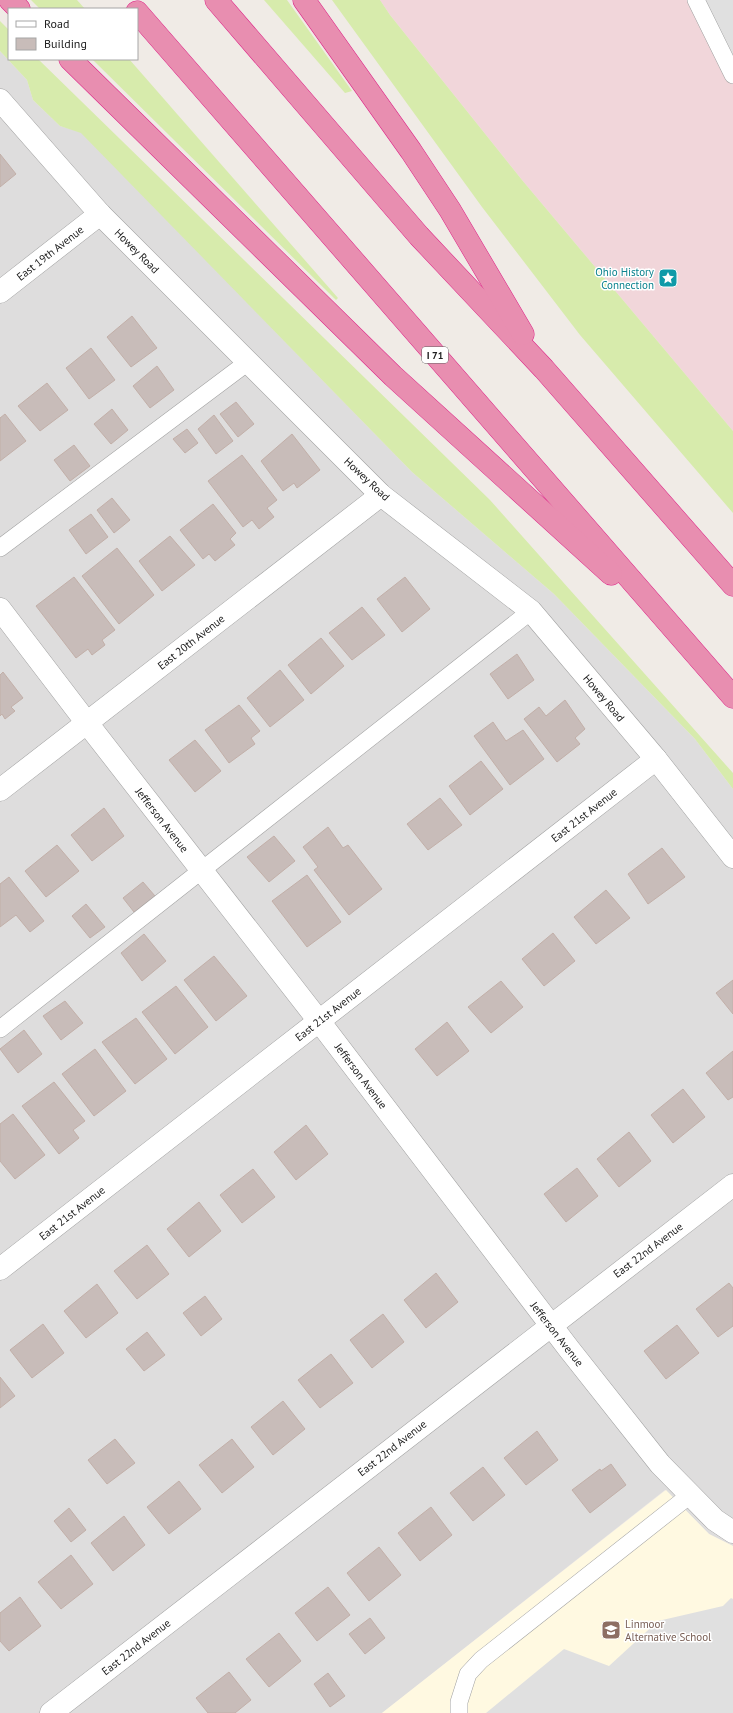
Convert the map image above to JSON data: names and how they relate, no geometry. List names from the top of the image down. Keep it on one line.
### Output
{"streets":{"highway":["I 71"],"street":["Howey Road","East 19th Avenue","East 20th Avenue","East 21st Avenue","Jefferson Avenue","East 22nd Avenue"]},"crossings":[["Howey Road","East 19th Avenue"],["Howey Road","East 20th Avenue"],["Howey Road","East 21st Avenue"],["East 20th Avenue","Jefferson Avenue"],["East 21st Avenue","Jefferson Avenue"],["Jefferson Avenue","East 22nd Avenue"]],"places":{"place":["Ohio History Connection"],"school or university":["Linmoor Alternative School"]},"legend":["Road","Building"]}
